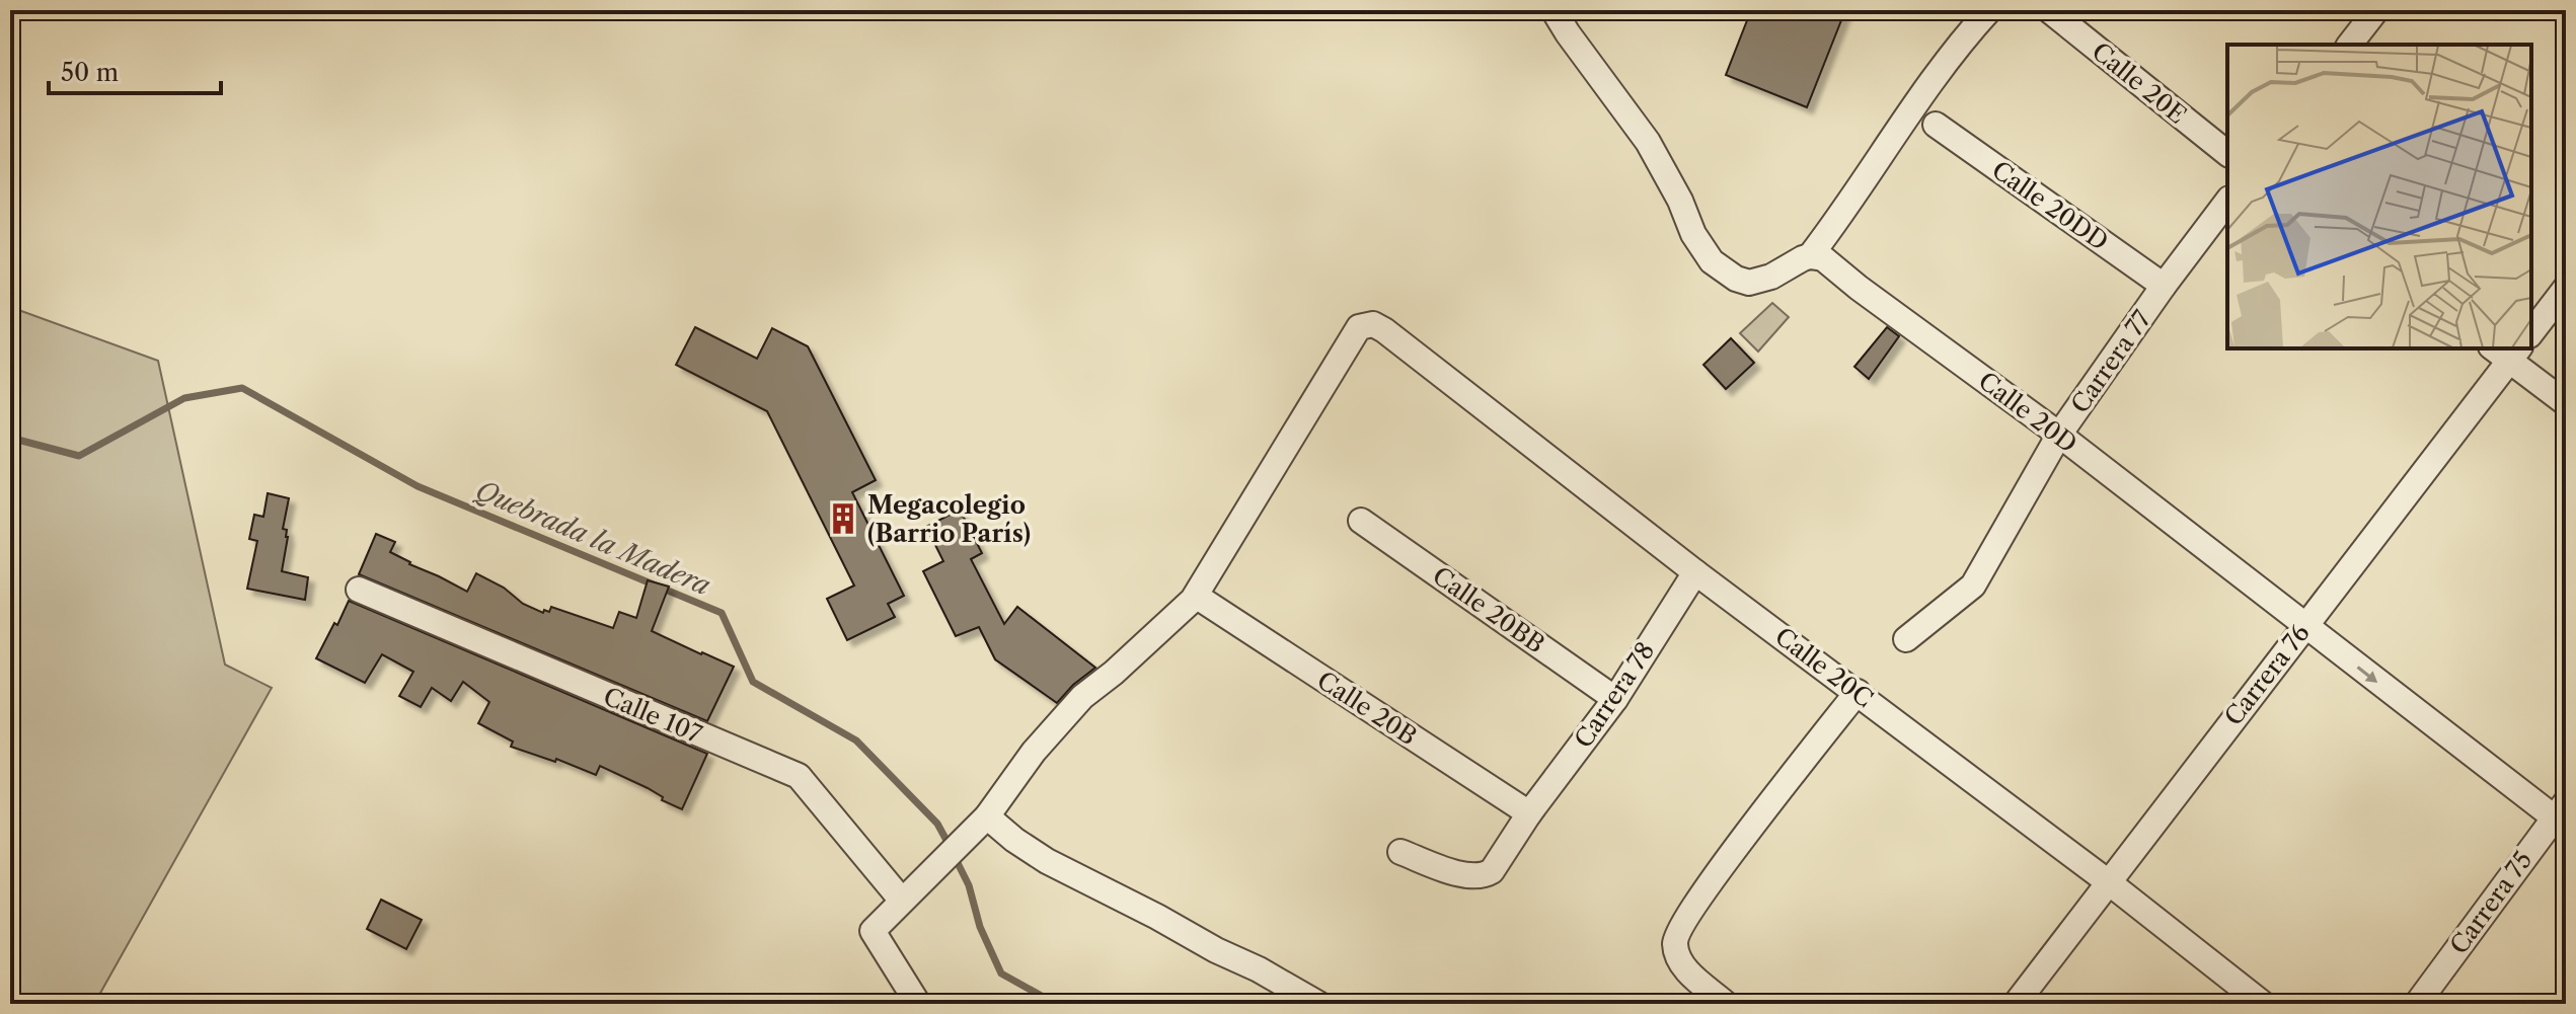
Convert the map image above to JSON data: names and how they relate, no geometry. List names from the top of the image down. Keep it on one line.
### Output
{"streets":{"street":["Calle 20E","Calle 20DD","Carrera 77","Calle 20D","Calle 20BB","Calle 20C","Carrera 76","Carrera 78","Calle 20B","Calle 107","Carrera 75"]},"crossings":[["Calle 20DD","Carrera 77"],["Carrera 77","Calle 20D"],["Calle 20D","Carrera 76"],["Calle 20D","Carrera 75"],["Calle 20BB","Carrera 78"],["Calle 20C","Carrera 76"],["Calle 20C","Carrera 78"],["Carrera 78","Calle 20B"]],"water":["Quebrada la Madera"],"places":{"building":["Megacolegio (Barrio París)"]},"scale_bar":"50 m"}
